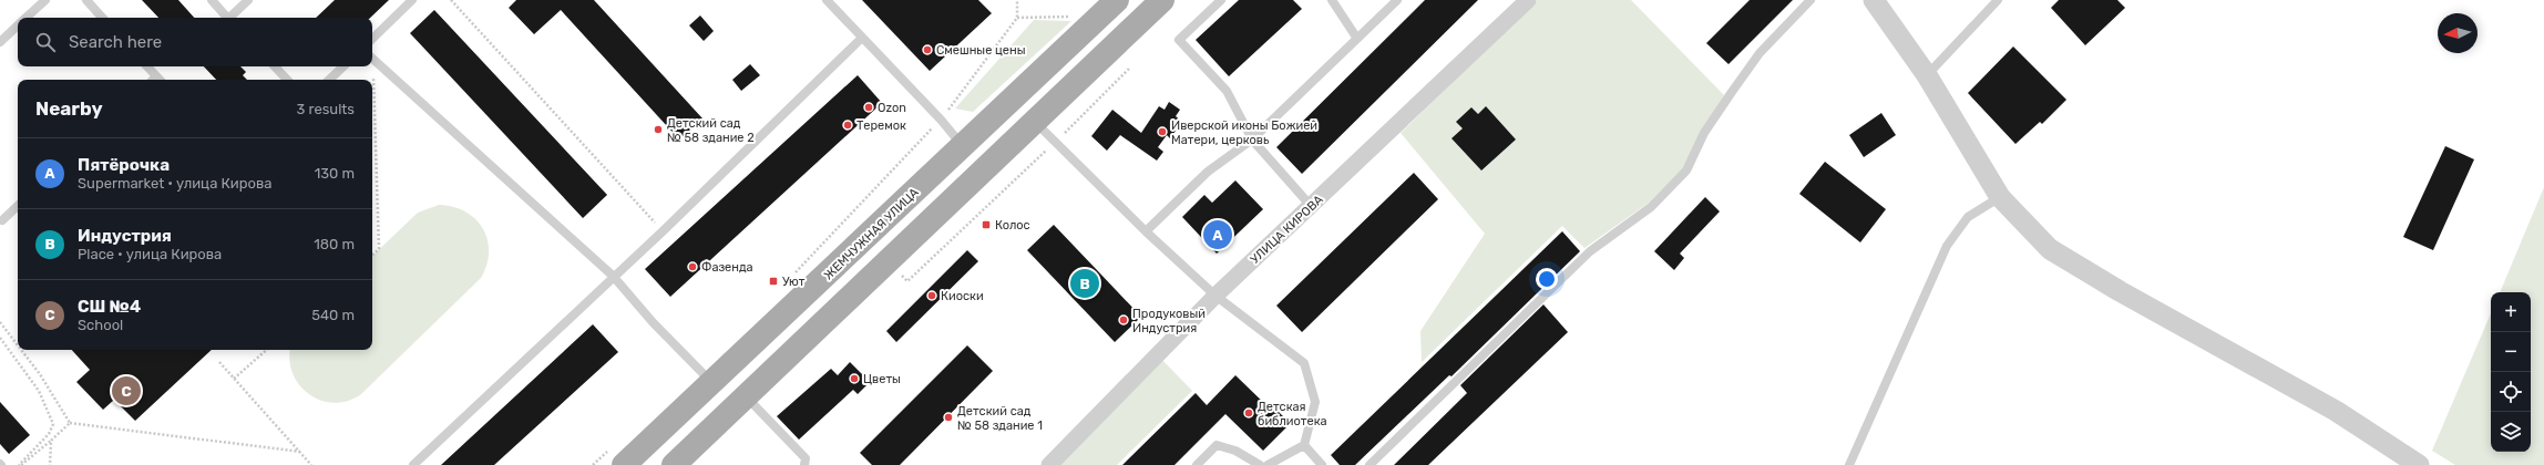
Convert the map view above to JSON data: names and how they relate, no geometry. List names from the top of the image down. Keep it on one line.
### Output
{"streets":{"main road":["ЖЕМЧУЖНАЯ УЛИЦА"],"street":["УЛИЦА КИРОВА"]},"places":{"other":["Смешные цены","Ozon","Теремок","Детский сад № 58 здание 2","Иверской иконы Божией Матери, церковь","Фазенда","Киоски","Продуковый Индустрия","Цветы","Детская библиотека","Детский сад № 58 здание 1"],"transit":["Колос","Уют"]},"north":"left","page":{"search":"Search here","heading":["Nearby","3 results"],"list":[{"mark":"A","name":"Пятёрочка","note":"Supermarket · улица Кирова","value":"130 m"},{"mark":"B","name":"Индустрия","note":"Place · улица Кирова","value":"180 m"},{"mark":"C","name":"СШ №4","note":"School","value":"540 m"}],"pins":["A","B","C"],"map_buttons":["+","−"]}}
